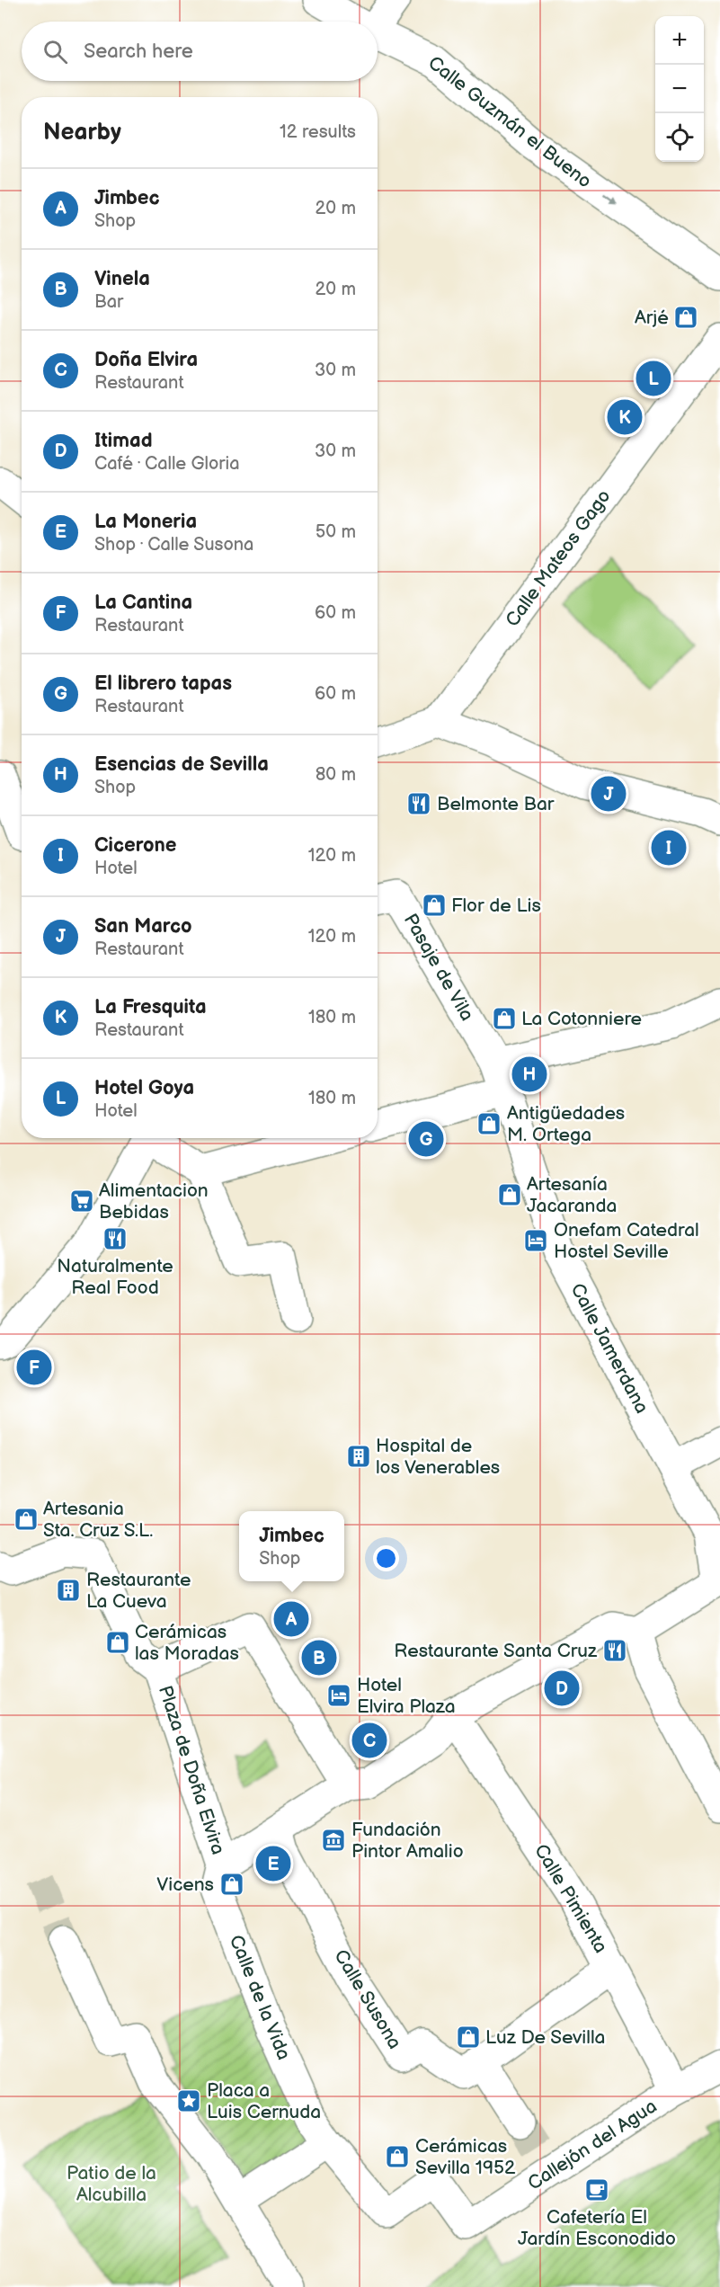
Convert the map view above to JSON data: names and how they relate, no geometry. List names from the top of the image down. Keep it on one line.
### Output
{"streets":{"street":["Calle Guzmán el Bueno","Calle Mateos Gago","Pasaje de Vila","Calle Jamerdana","Plaza de Doña Elvira","Calle Pimienta","Calle de la Vida","Calle Susona","Callejón del Agua"]},"crossings":[["Pasaje de Vila","Calle Jamerdana"],["Plaza de Doña Elvira","Calle de la Vida"],["Plaza de Doña Elvira","Calle Susona"],["Calle Pimienta","Calle Susona"],["Calle Pimienta","Callejón del Agua"],["Calle de la Vida","Callejón del Agua"]],"one_way":["Calle Guzmán el Bueno"],"parks":["Patio de la Alcubilla"],"places":{"shop":["Arjé","Flor de Lis","La Cotonniere","Antigüedades M. Ortega","Artesanía Jacaranda","Artesania Sta. Cruz S.L.","Cerámicas las Moradas","Vicens","Luz De Sevilla","Cerámicas Sevilla 1952"],"restaurant":["Belmonte Bar","Naturalmente Real Food","Restaurante Santa Cruz"],"supermarket":["Alimentacion Bebidas"],"hotel":["Onefam Catedral Hostel Seville","Hotel Elvira Plaza"],"building":["Hospital de los Venerables","Restaurante La Cueva"],"museum":["Fundación Pintor Amalio"],"place":["Placa a Luis Cernuda"],"cafe":["Cafetería El Jardín Esconodido"]},"page":{"map_buttons":["+","−"],"search":"Search here","heading":["Nearby","12 results"],"list":[{"mark":"A","name":"Jimbec","note":"Shop","value":"20 m"},{"mark":"B","name":"Vinela","note":"Bar","value":"20 m"},{"mark":"C","name":"Doña Elvira","note":"Restaurant","value":"30 m"},{"mark":"D","name":"Itimad","note":"Café · Calle Gloria","value":"30 m"},{"mark":"E","name":"La Moneria","note":"Shop · Calle Susona","value":"50 m"},{"mark":"F","name":"La Cantina","note":"Restaurant","value":"60 m"},{"mark":"G","name":"El librero tapas","note":"Restaurant","value":"60 m"},{"mark":"H","name":"Esencias de Sevilla","note":"Shop","value":"80 m"},{"mark":"I","name":"Cicerone","note":"Hotel","value":"120 m"},{"mark":"J","name":"San Marco","note":"Restaurant","value":"120 m"},{"mark":"K","name":"La Fresquita","note":"Restaurant","value":"180 m"},{"mark":"L","name":"Hotel Goya","note":"Hotel","value":"180 m"}],"pins":["L","K","J","I","H","G","F","A","B","D","C","E"],"popup":["Jimbec","Shop"]}}
